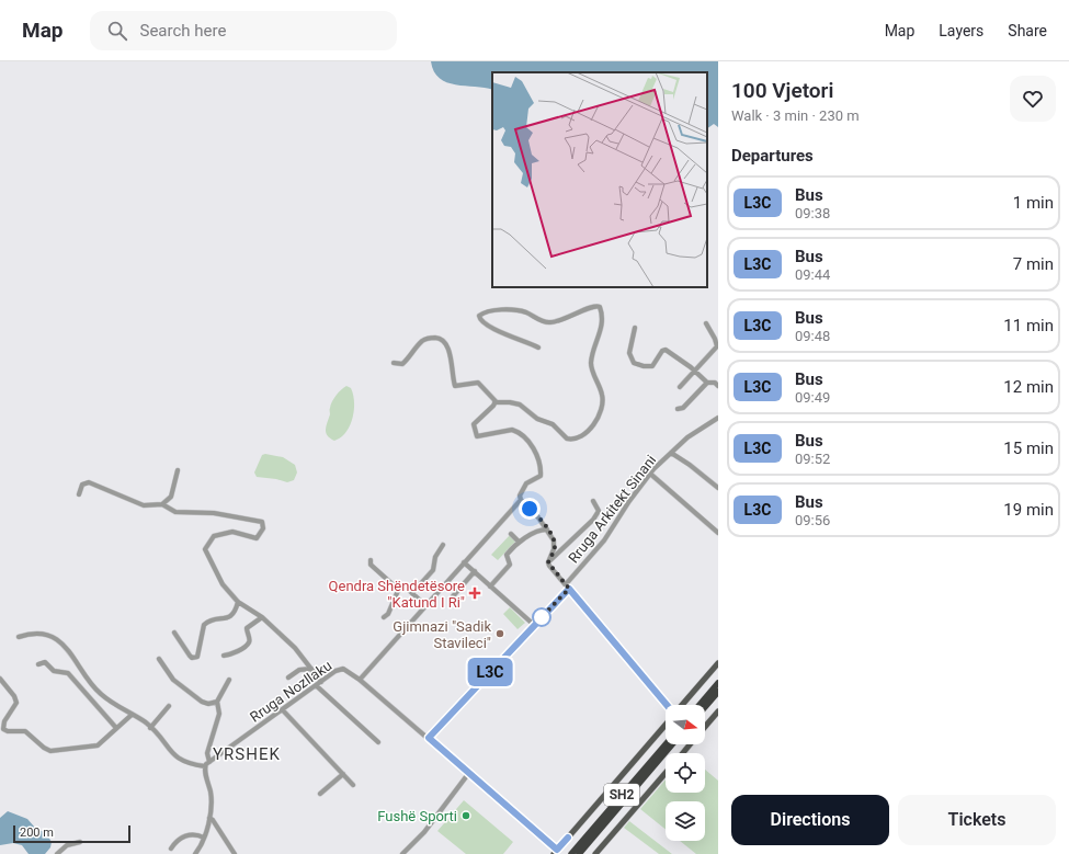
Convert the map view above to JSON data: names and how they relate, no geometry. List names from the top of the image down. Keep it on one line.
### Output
{"streets":{"highway":["SH2"],"street":["Rruga Arkitekt Sinani","Rruga Nozllaku"]},"districts":["YRSHEK"],"places":{"health":["Qendra Shëndetësore \"Katund I Ri\""],"other":["Gjimnazi \"Sadik Stavileci\"","Fushë Sporti"]},"lines":["bus line L3C"],"scale_bar":"200 m","north":"right","page":{"header":"Map","search":"Search here","nav":["Map","Layers","Share"],"on_map":"L3C","heading":[["100 Vjetori","Walk · 3 min · 230 m"],"Departures"],"list":[{"mark":"L3C","name":"Bus","note":"09:38","value":"1 min"},{"mark":"L3C","name":"Bus","note":"09:44","value":"7 min"},{"mark":"L3C","name":"Bus","note":"09:48","value":"11 min"},{"mark":"L3C","name":"Bus","note":"09:49","value":"12 min"},{"mark":"L3C","name":"Bus","note":"09:52","value":"15 min"},{"mark":"L3C","name":"Bus","note":"09:56","value":"19 min"}],"buttons":["Directions","Tickets"],"scale":"200 m"}}
